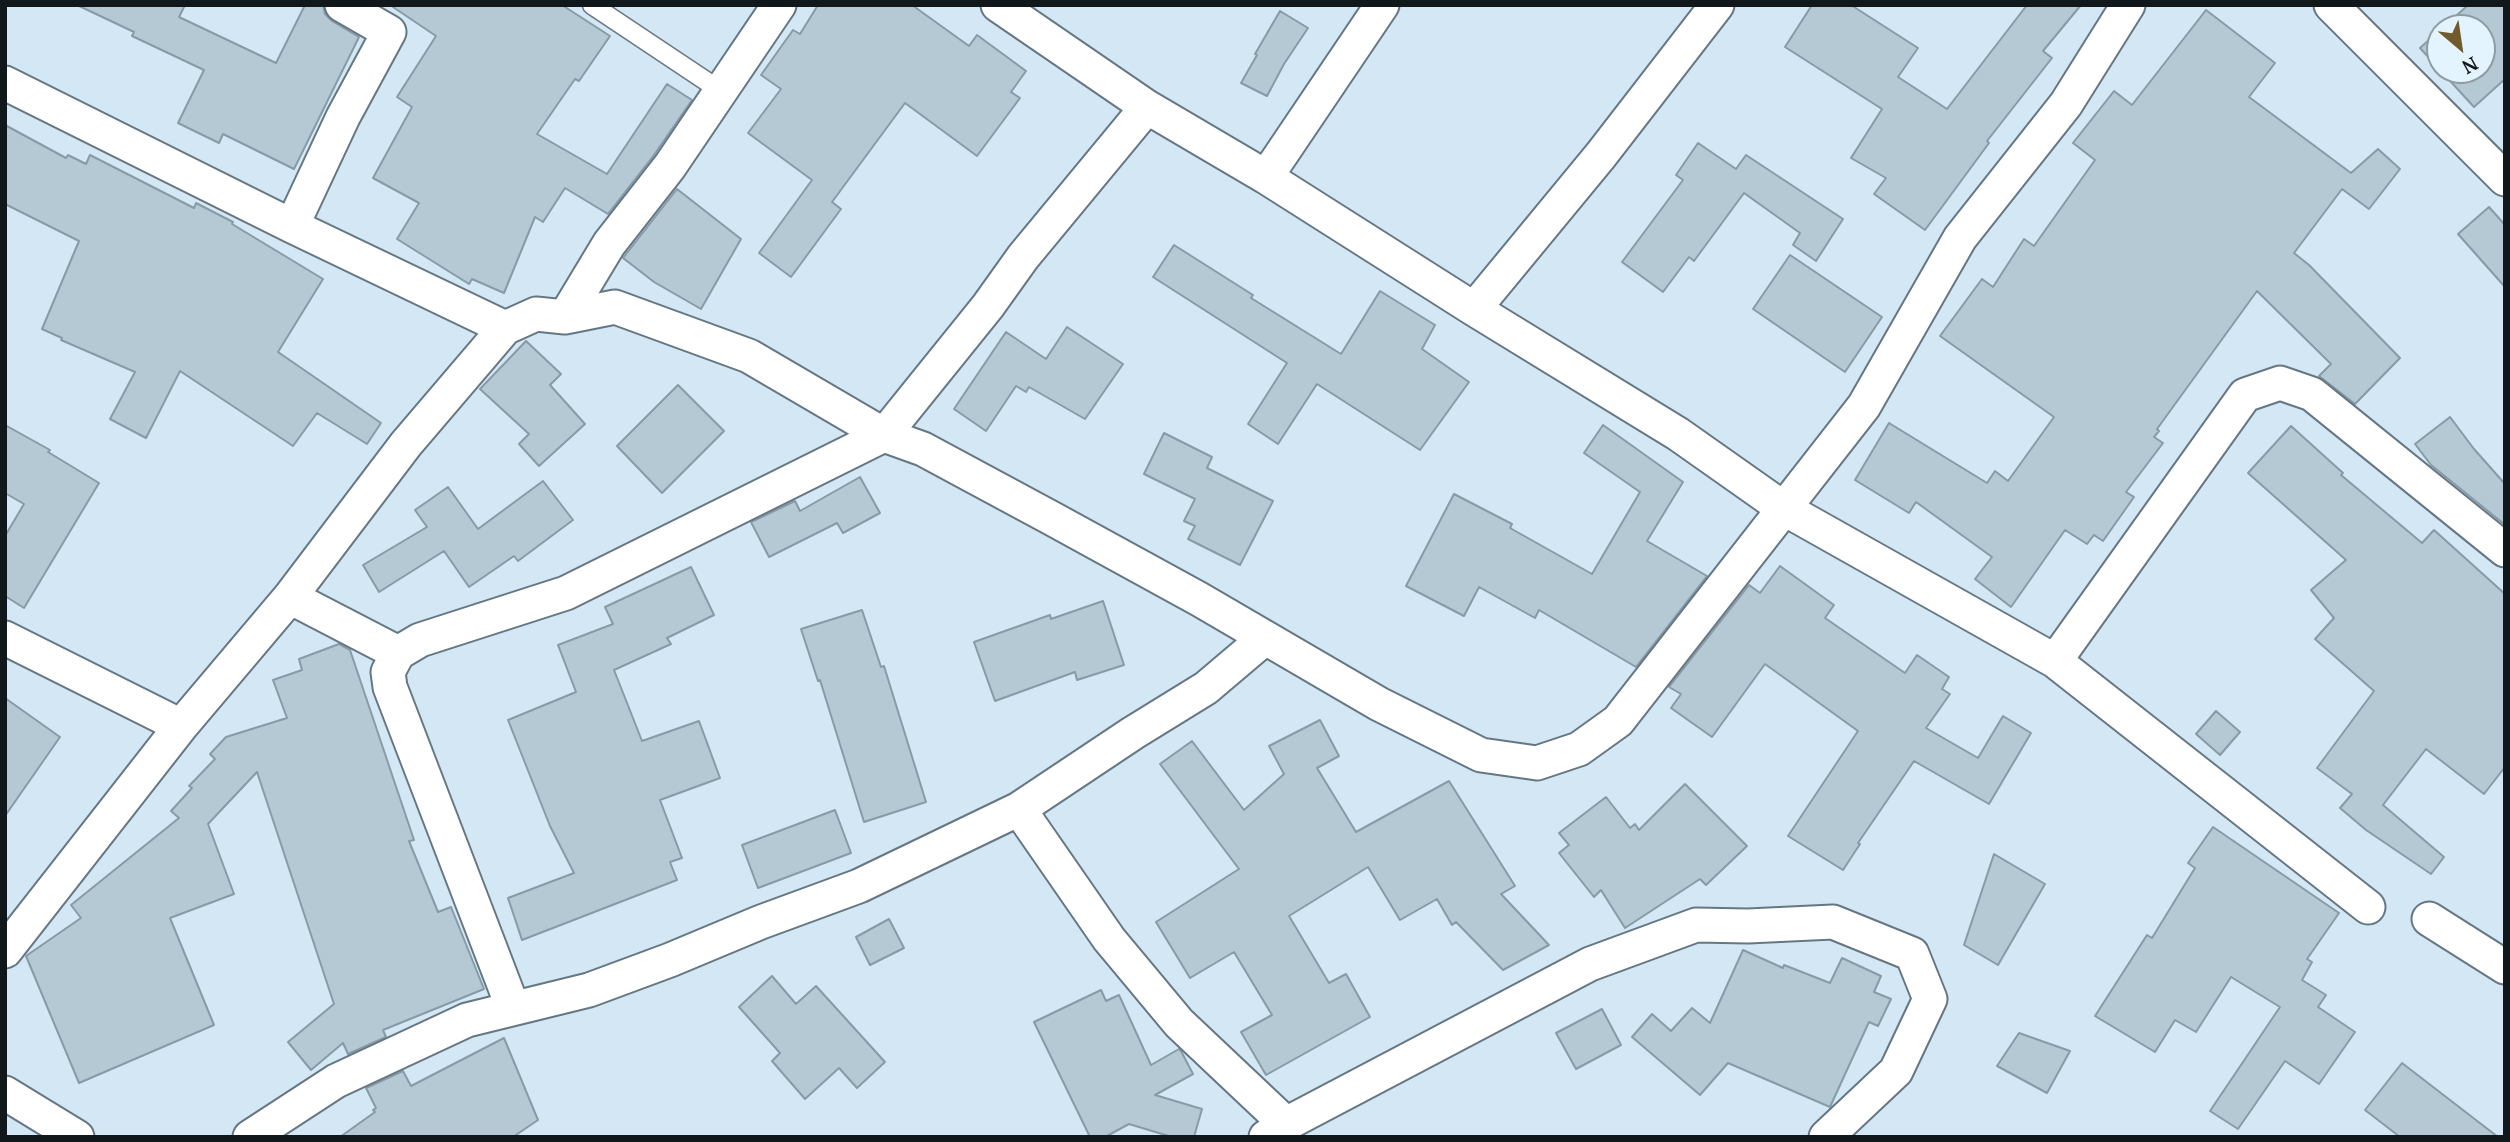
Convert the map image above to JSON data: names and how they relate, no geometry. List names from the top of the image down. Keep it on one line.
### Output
{"north":"bottom right"}
